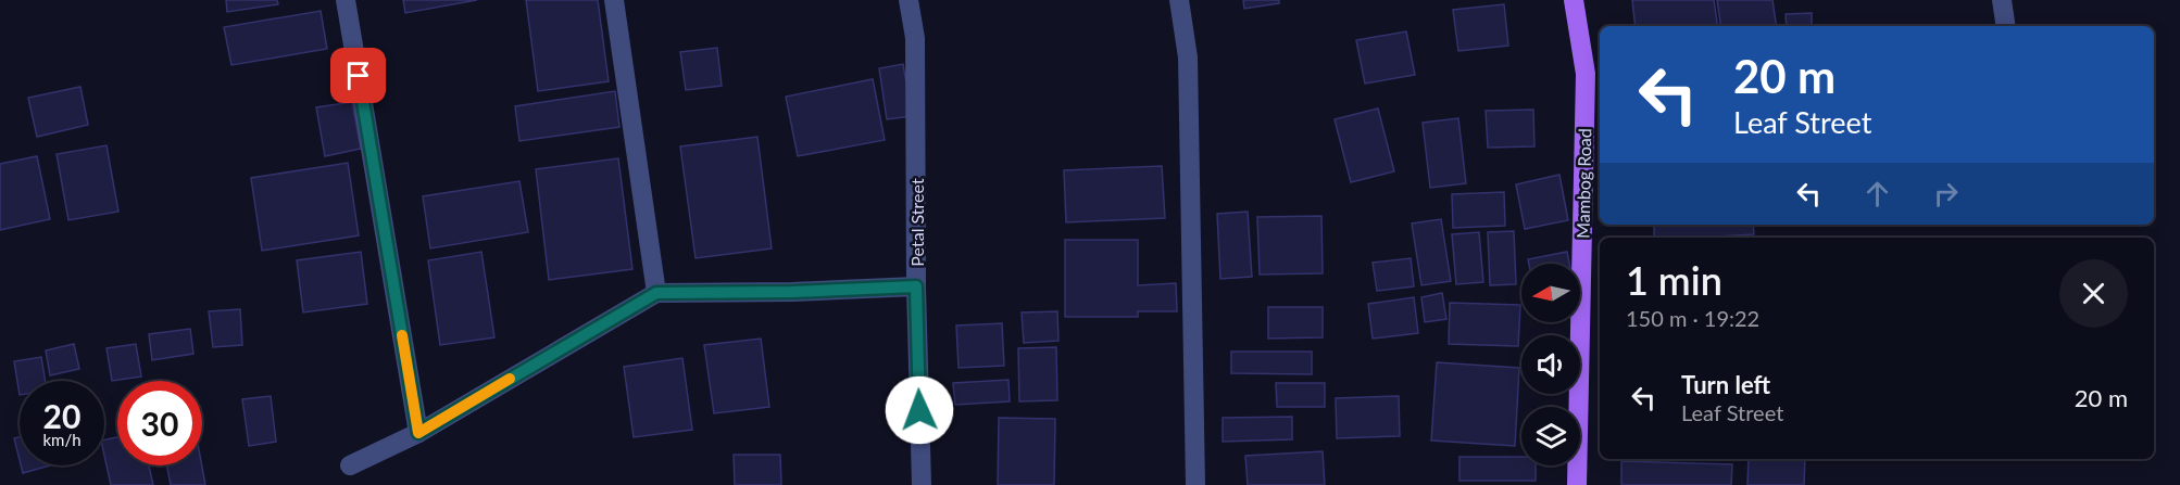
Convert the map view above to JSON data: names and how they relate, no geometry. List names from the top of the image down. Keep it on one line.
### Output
{"streets":{"main road":["Mambog Road"],"street":["Petal Street"]},"north":"left","page":{"turn":["20 m","Leaf Street"],"heading":["1 min","150 m · 19:22"],"list":[{"name":"Turn left","note":"Leaf Street","value":"20 m"}],"speed":"20 km/h","limit":"30"}}
